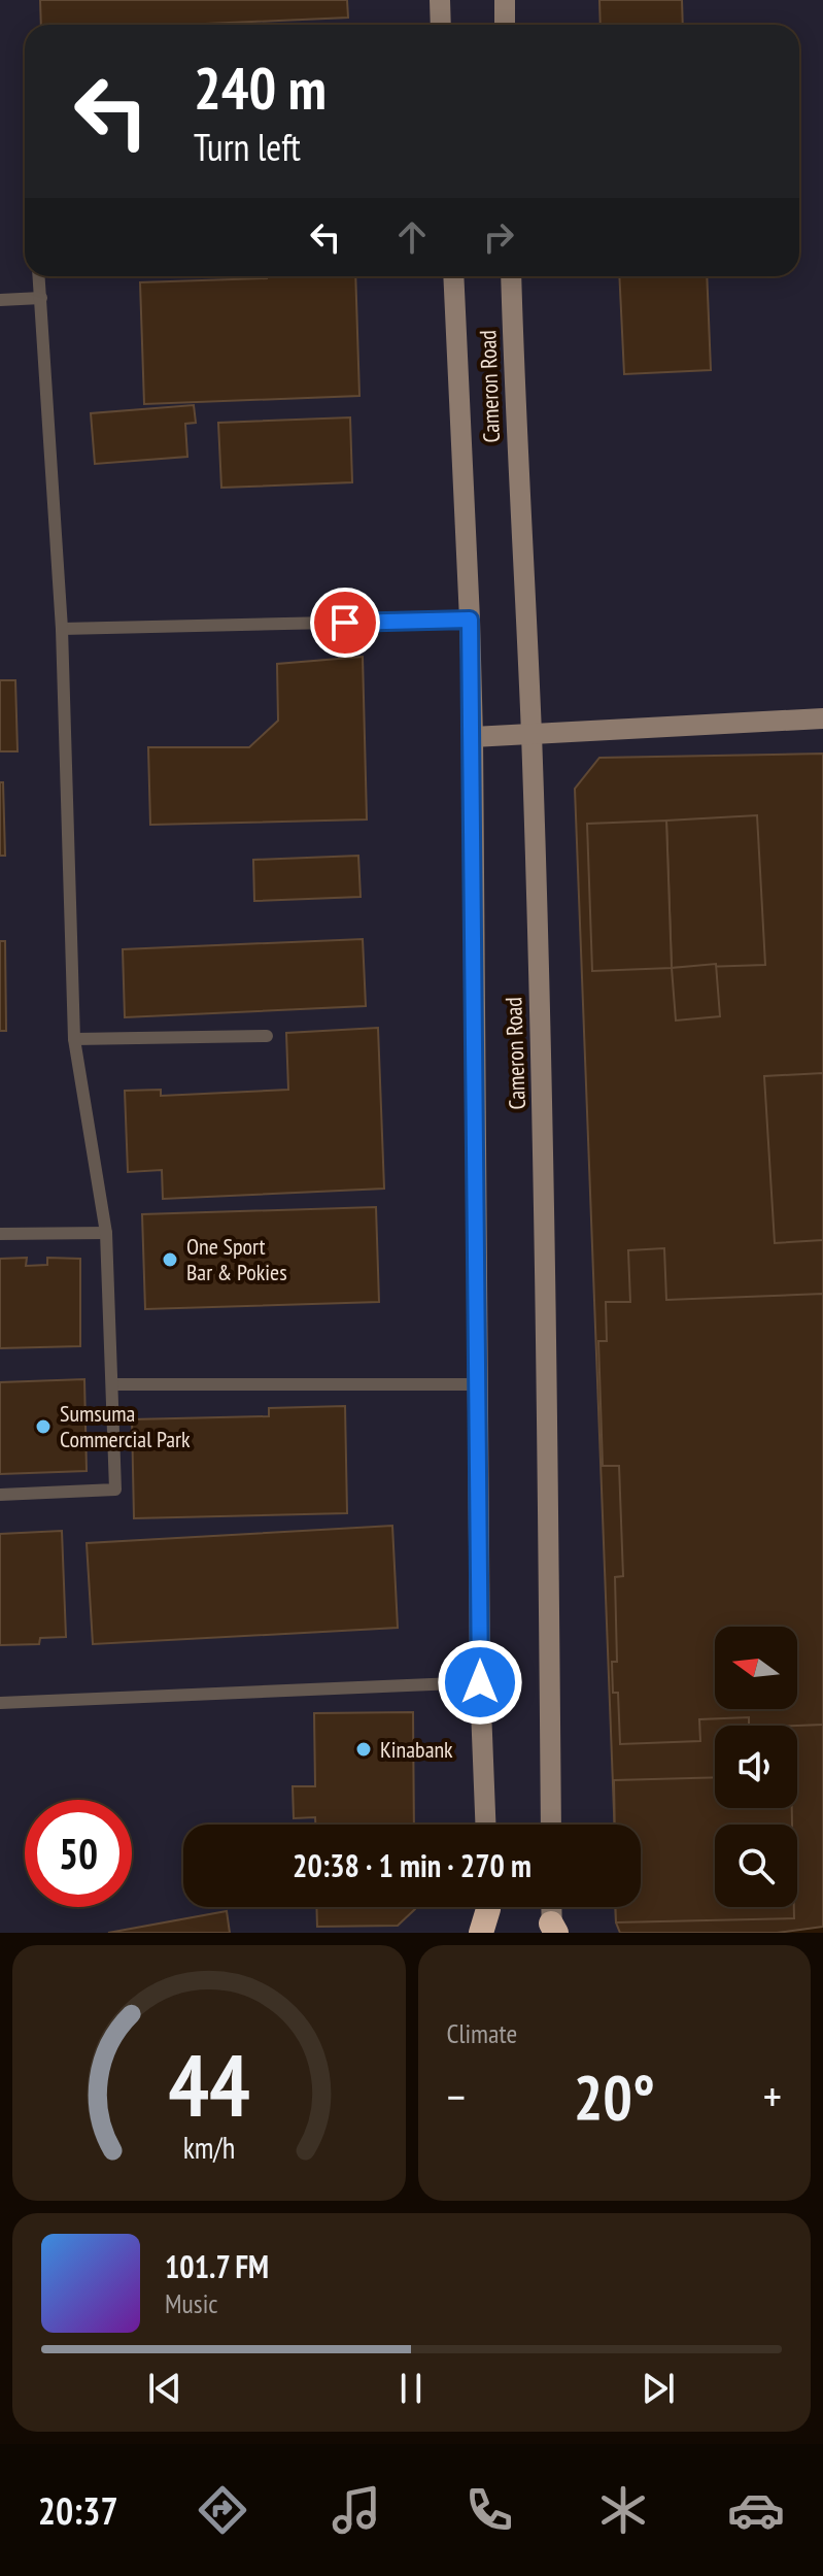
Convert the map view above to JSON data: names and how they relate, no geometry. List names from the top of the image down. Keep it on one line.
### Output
{"streets":{"main road":["Cameron Road"]},"places":["One Sport Bar & Pokies","Sumsuma Commercial Park","Kinabank"],"north":"left","page":{"turn":["240 m","Turn left"],"limit":"50","trip":"20:38 · 1 min · 270 m","tile":"Climate","heat":["−","20°","+"],"song":["101.7 FM","Music"],"tabs":"20:37","gauge":["44","km/h"]}}
